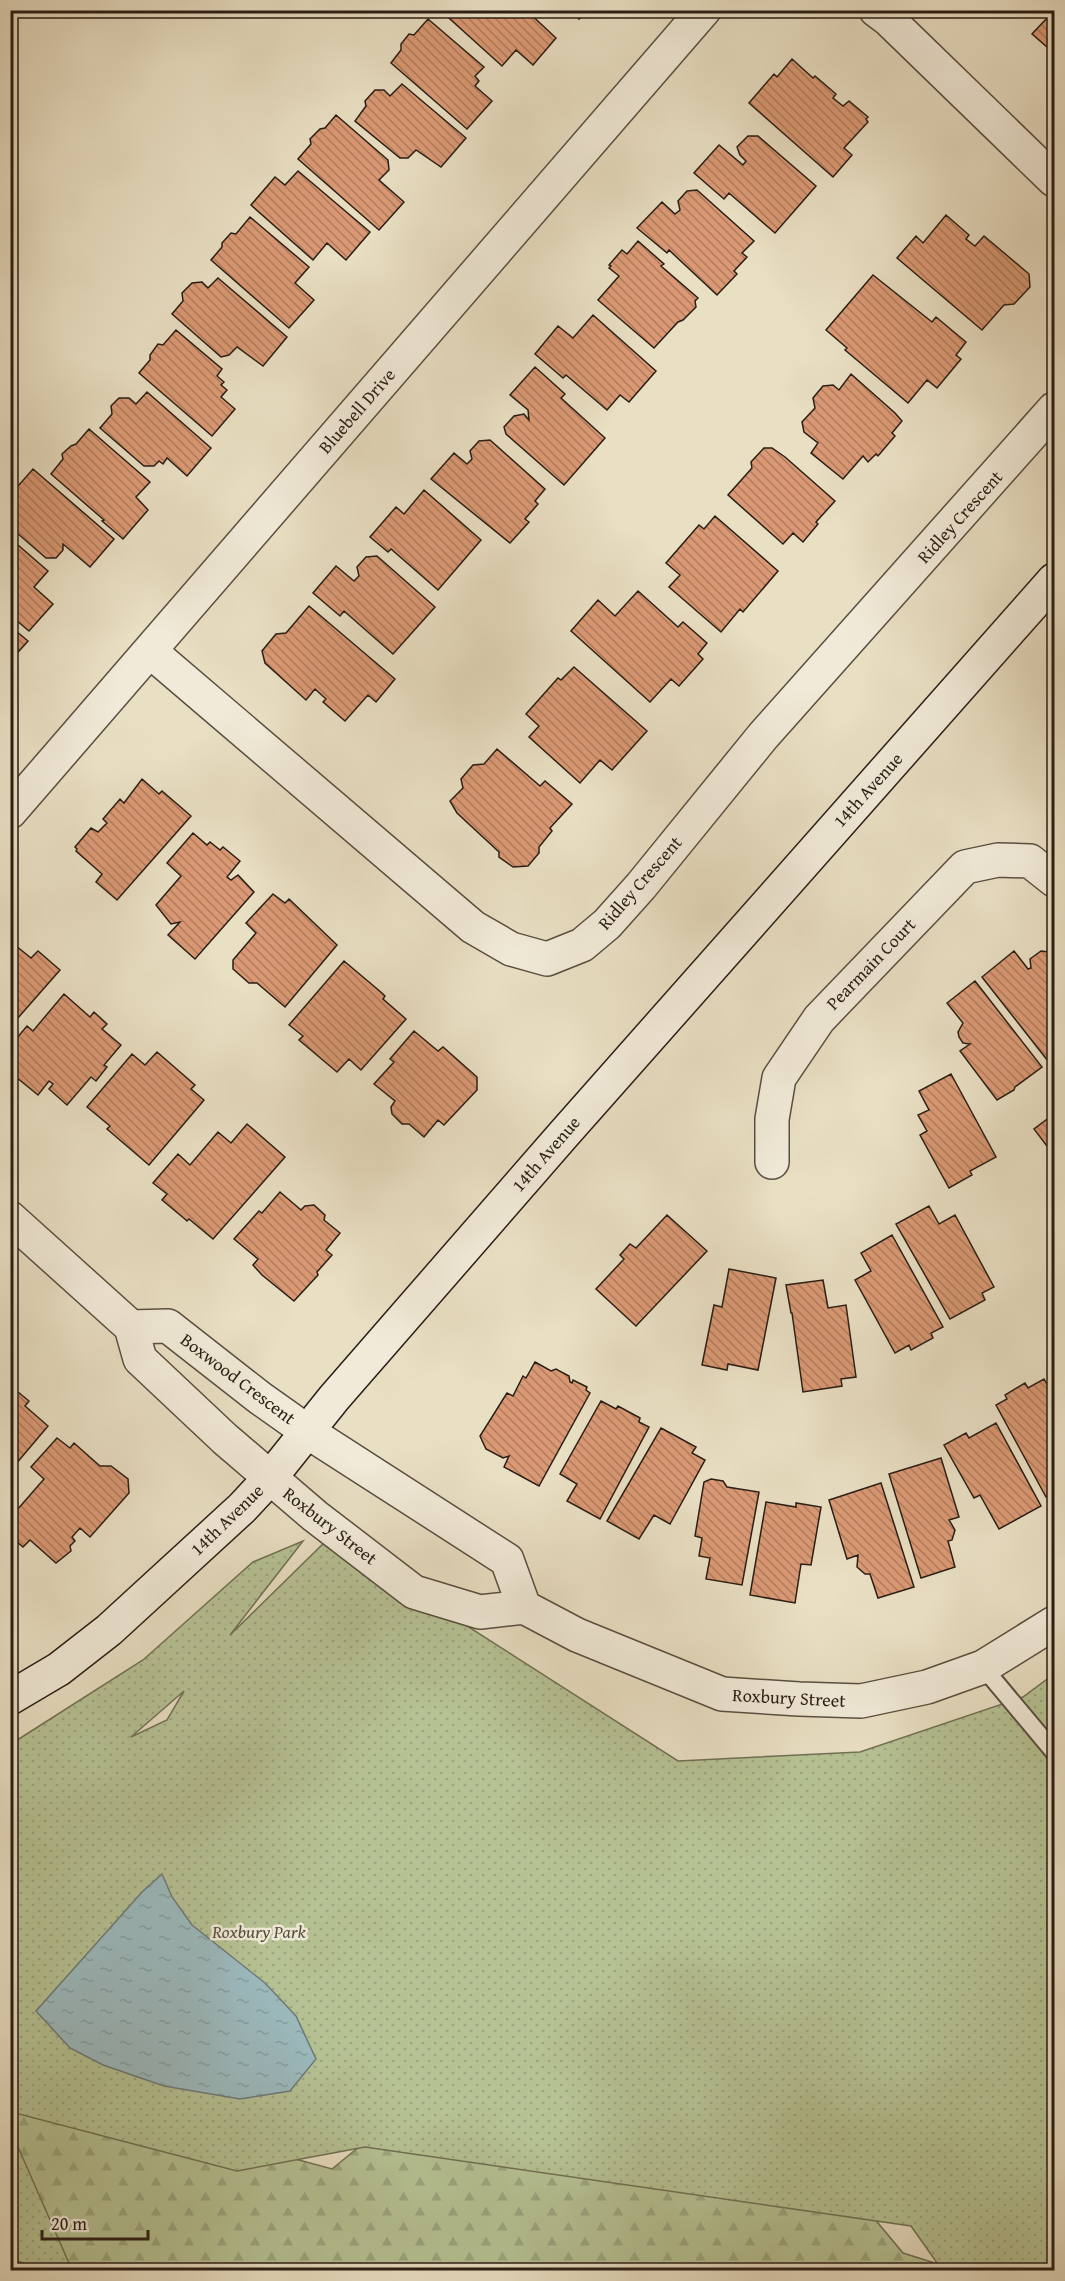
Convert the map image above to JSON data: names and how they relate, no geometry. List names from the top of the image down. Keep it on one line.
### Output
{"streets":{"street":["Bluebell Drive","Ridley Crescent","14th Avenue","Pearmain Court","Boxwood Crescent","Roxbury Street"]},"crossings":[["Bluebell Drive","Ridley Crescent"],["14th Avenue","Boxwood Crescent"],["14th Avenue","Roxbury Street"]],"parks":["Roxbury Park"],"scale_bar":"20 m"}
